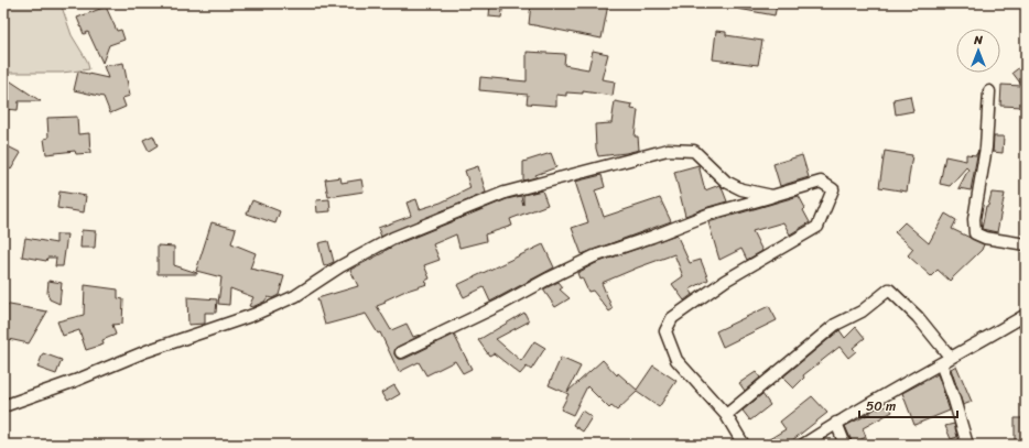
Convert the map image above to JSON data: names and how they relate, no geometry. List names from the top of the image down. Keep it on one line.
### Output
{"scale_bar":"50 m","north":"top"}
